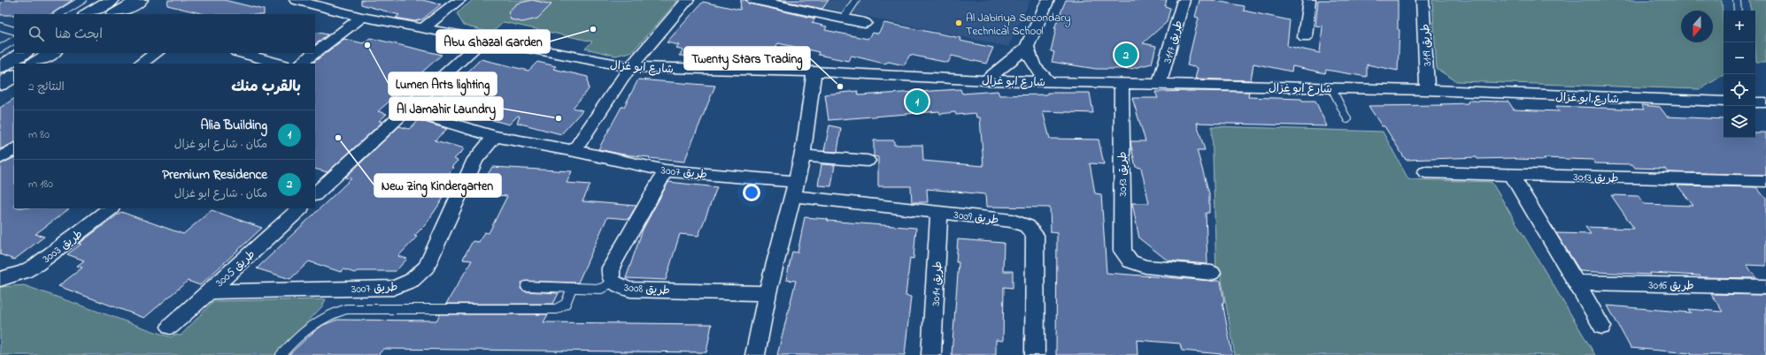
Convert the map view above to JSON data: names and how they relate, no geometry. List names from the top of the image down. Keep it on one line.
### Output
{"streets":{"street":["طريق 3117","طريق 3119","شارع ابو غزال","طريق 3007","طريق 3013","طريق 3009","طريق 3003","طريق 3005","طريق 3014","طريق 3016","طريق 3008"]},"crossings":[["طريق 3117","شارع ابو غزال"],["طريق 3119","شارع ابو غزال"],["شارع ابو غزال","طريق 3013"],["طريق 3007","طريق 3009"],["طريق 3007","طريق 3005"],["طريق 3007","طريق 3008"],["طريق 3009","طريق 3014"]],"places":["Al Jabiriya Secondary Technical School","Abu Ghazal Garden","Lumen Arts lighting","Twenty Stars Trading","Al Jamahir Laundry","New Zing Kindergarten"],"north":"bottom","page":{"map_buttons":["+","−"],"search":"ابحث هنا","pins":["2","1"],"heading":["بالقرب منك","النتائج: 2"],"list":[{"mark":"1","name":"Alia Building","note":"مكان · شارع ابو غزال","value":"80 m"},{"mark":"2","name":"Premium Residence","note":"مكان · شارع ابو غزال","value":"180 m"}]}}
